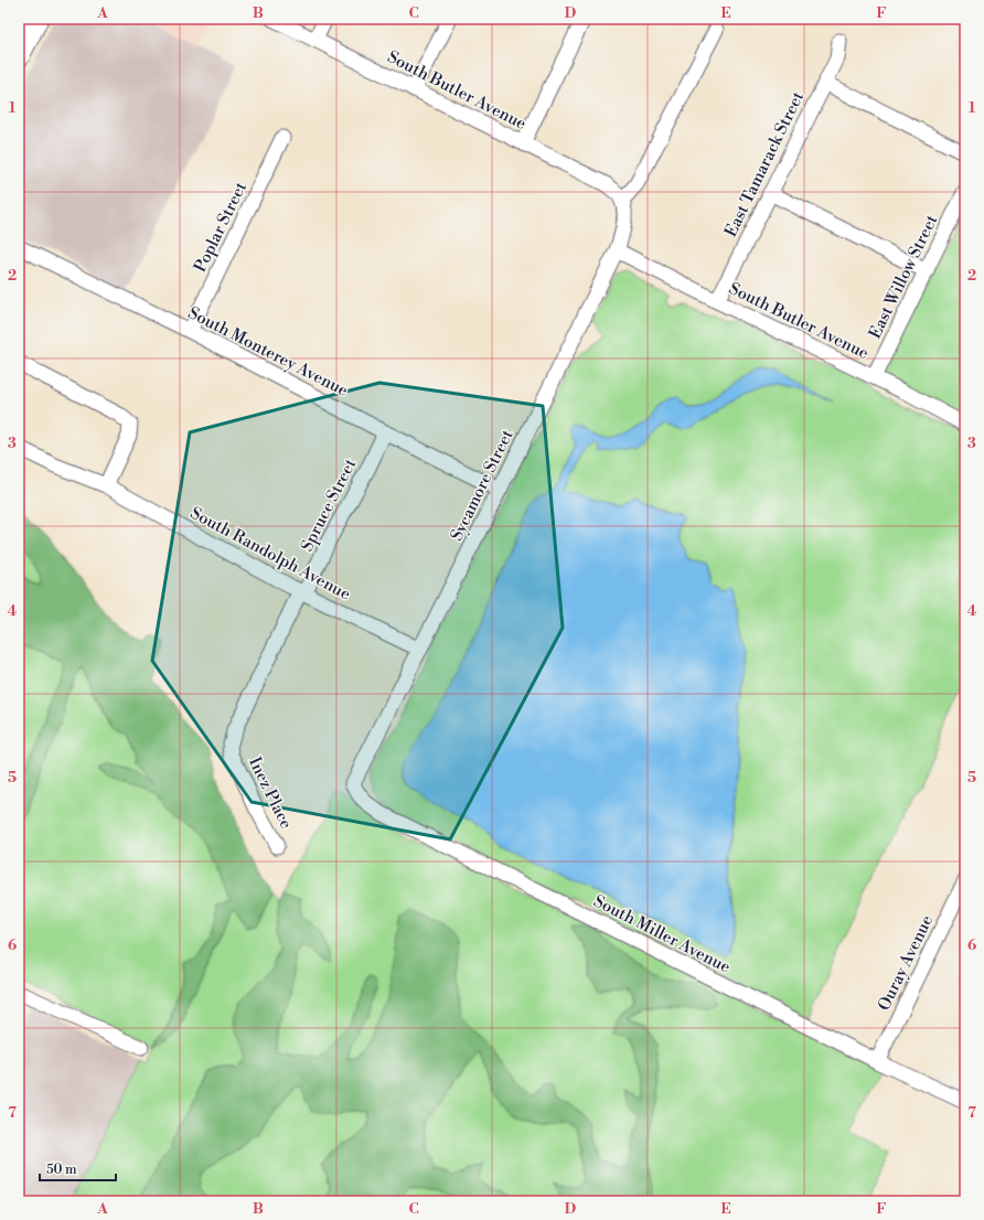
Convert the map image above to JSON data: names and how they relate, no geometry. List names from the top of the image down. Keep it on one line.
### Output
{"streets":{"street":["South Butler Avenue","East Tamarack Street","Poplar Street","East Willow Street","South Monterey Avenue","Sycamore Street","Spruce Street","South Randolph Avenue","Inez Place","South Miller Avenue","Ouray Avenue"]},"crossings":[["South Butler Avenue","East Tamarack Street"],["South Butler Avenue","East Willow Street"],["South Butler Avenue","Sycamore Street"],["Poplar Street","South Monterey Avenue"],["South Monterey Avenue","Sycamore Street"],["South Monterey Avenue","Spruce Street"],["Sycamore Street","South Randolph Avenue"],["Sycamore Street","South Miller Avenue"],["Spruce Street","South Randolph Avenue"],["Spruce Street","Inez Place"],["South Miller Avenue","Ouray Avenue"]],"scale_bar":"50 m","grid":{"columns":["A","B","C","D","E","F"],"rows":["1","2","3","4","5","6","7"]}}
